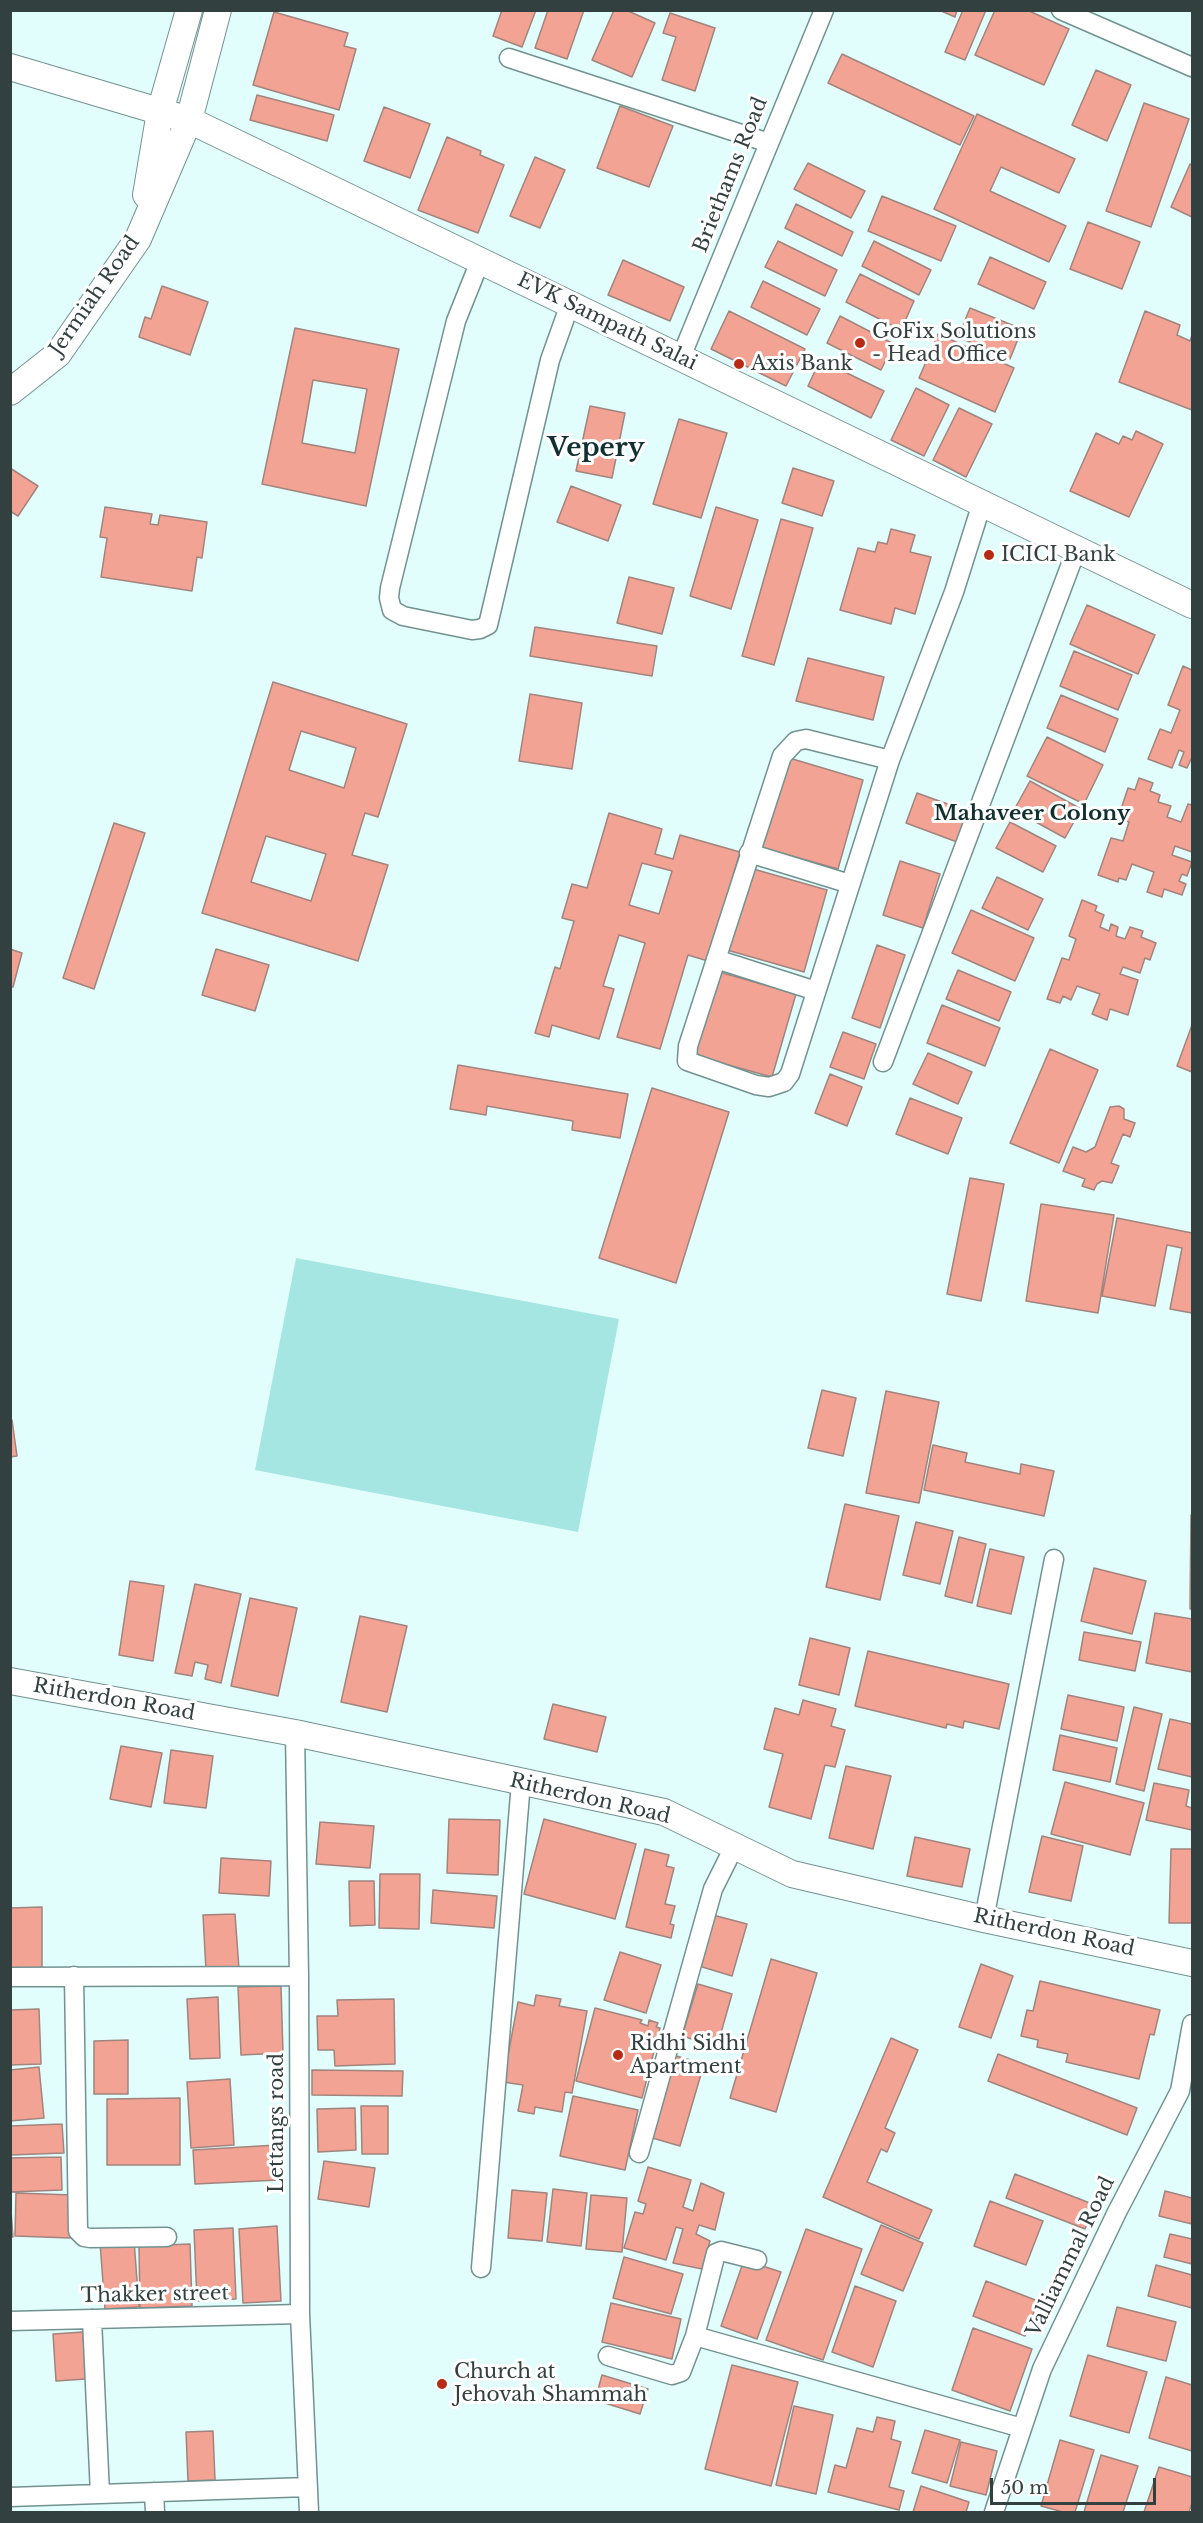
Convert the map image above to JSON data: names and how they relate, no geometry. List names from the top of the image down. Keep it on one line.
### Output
{"streets":{"main road":["Jermiah Road","EVK Sampath Salai","Ritherdon Road"],"street":["Briethams Road","Lettangs road","Valliammal Road","Thakker street"]},"crossings":[["Briethams Road","EVK Sampath Salai"],["Jermiah Road","EVK Sampath Salai"],["Ritherdon Road","Lettangs road"],["Lettangs road","Thakker street"]],"districts":["Vepery","Mahaveer Colony"],"places":["GoFix Solutions - Head Office","Axis Bank","ICICI Bank","Ridhi Sidhi Apartment","Church at Jehovah Shammah"],"scale_bar":"50 m"}
